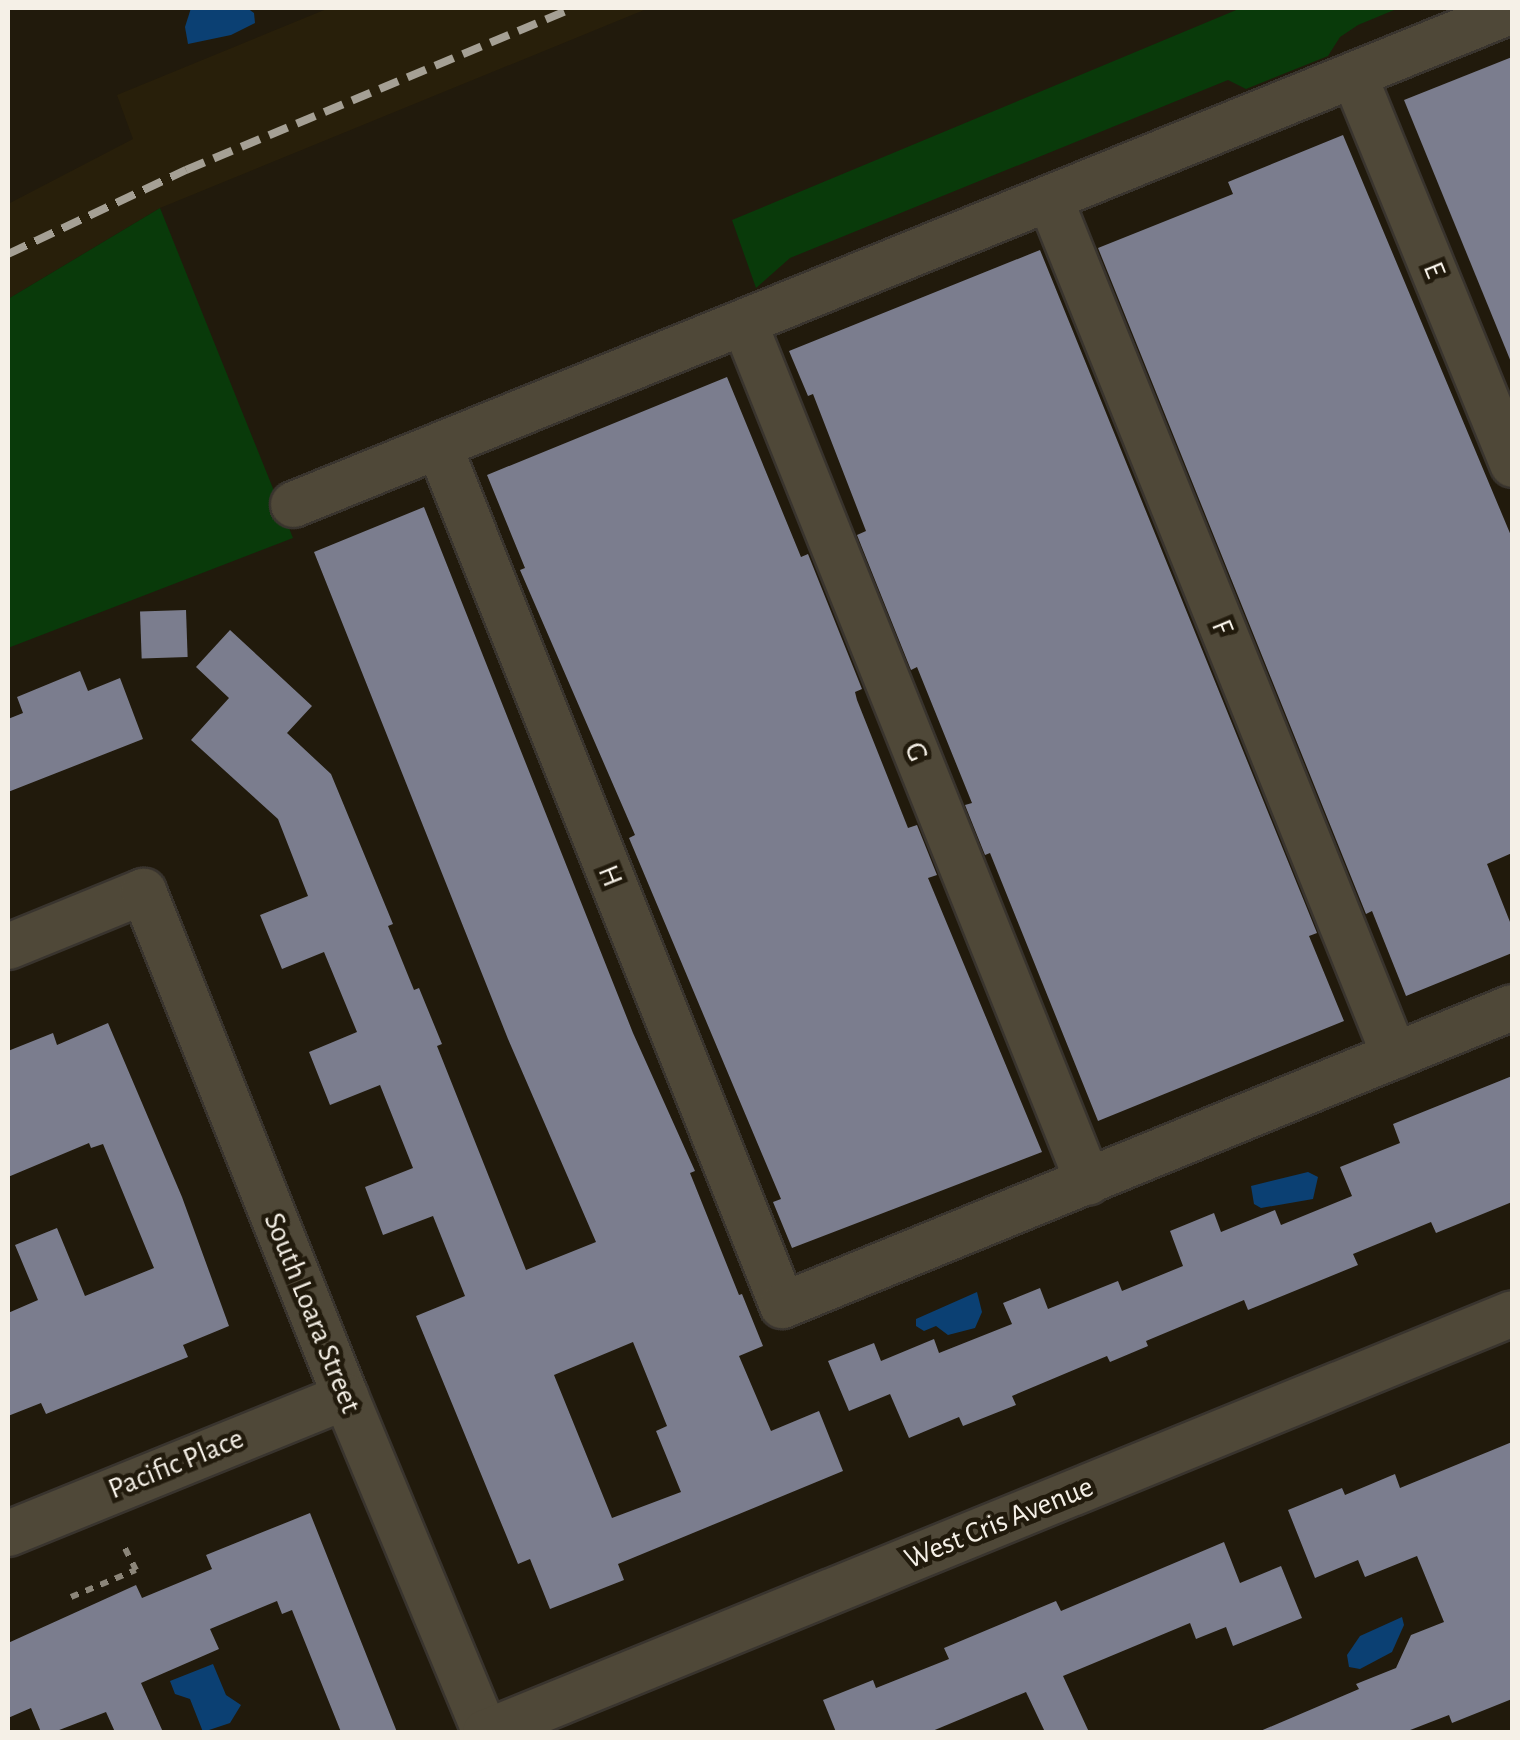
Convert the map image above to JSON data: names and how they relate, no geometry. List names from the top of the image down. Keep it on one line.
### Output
{"streets":{"street":["E","F","G","H","South Loara Street","Pacific Place","West Cris Avenue"]},"crossings":[["F","H"],["G","H"],["South Loara Street","Pacific Place"],["South Loara Street","West Cris Avenue"]]}
